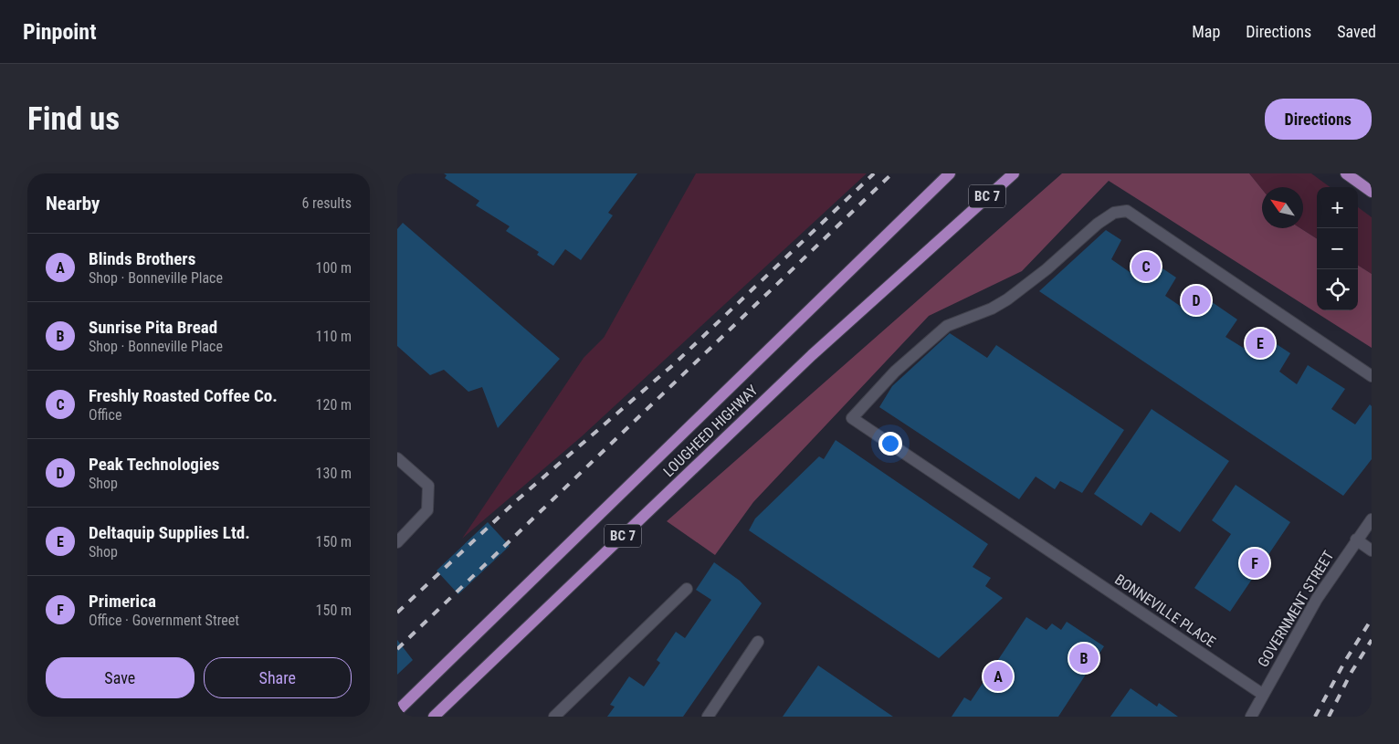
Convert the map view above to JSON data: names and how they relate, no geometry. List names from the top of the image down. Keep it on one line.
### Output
{"streets":{"main road":["BC 7","LOUGHEED HIGHWAY"],"street":["GOVERNMENT STREET","BONNEVILLE PLACE"]},"crossings":[["GOVERNMENT STREET","BONNEVILLE PLACE"]],"north":"top left","page":{"header":"Pinpoint","nav":["Map","Directions","Saved"],"buttons":["Directions",["Save","Share"]],"title":"Find us","heading":["Nearby","6 results"],"map_buttons":["+","−"],"list":[{"mark":"A","name":"Blinds Brothers","note":"Shop · Bonneville Place","value":"100 m"},{"mark":"B","name":"Sunrise Pita Bread","note":"Shop · Bonneville Place","value":"110 m"},{"mark":"C","name":"Freshly Roasted Coffee Co.","note":"Office","value":"120 m"},{"mark":"D","name":"Peak Technologies","note":"Shop","value":"130 m"},{"mark":"E","name":"Deltaquip Supplies Ltd.","note":"Shop","value":"150 m"},{"mark":"F","name":"Primerica","note":"Office · Government Street","value":"150 m"}],"pins":["C","D","E","F","B","A"]}}
